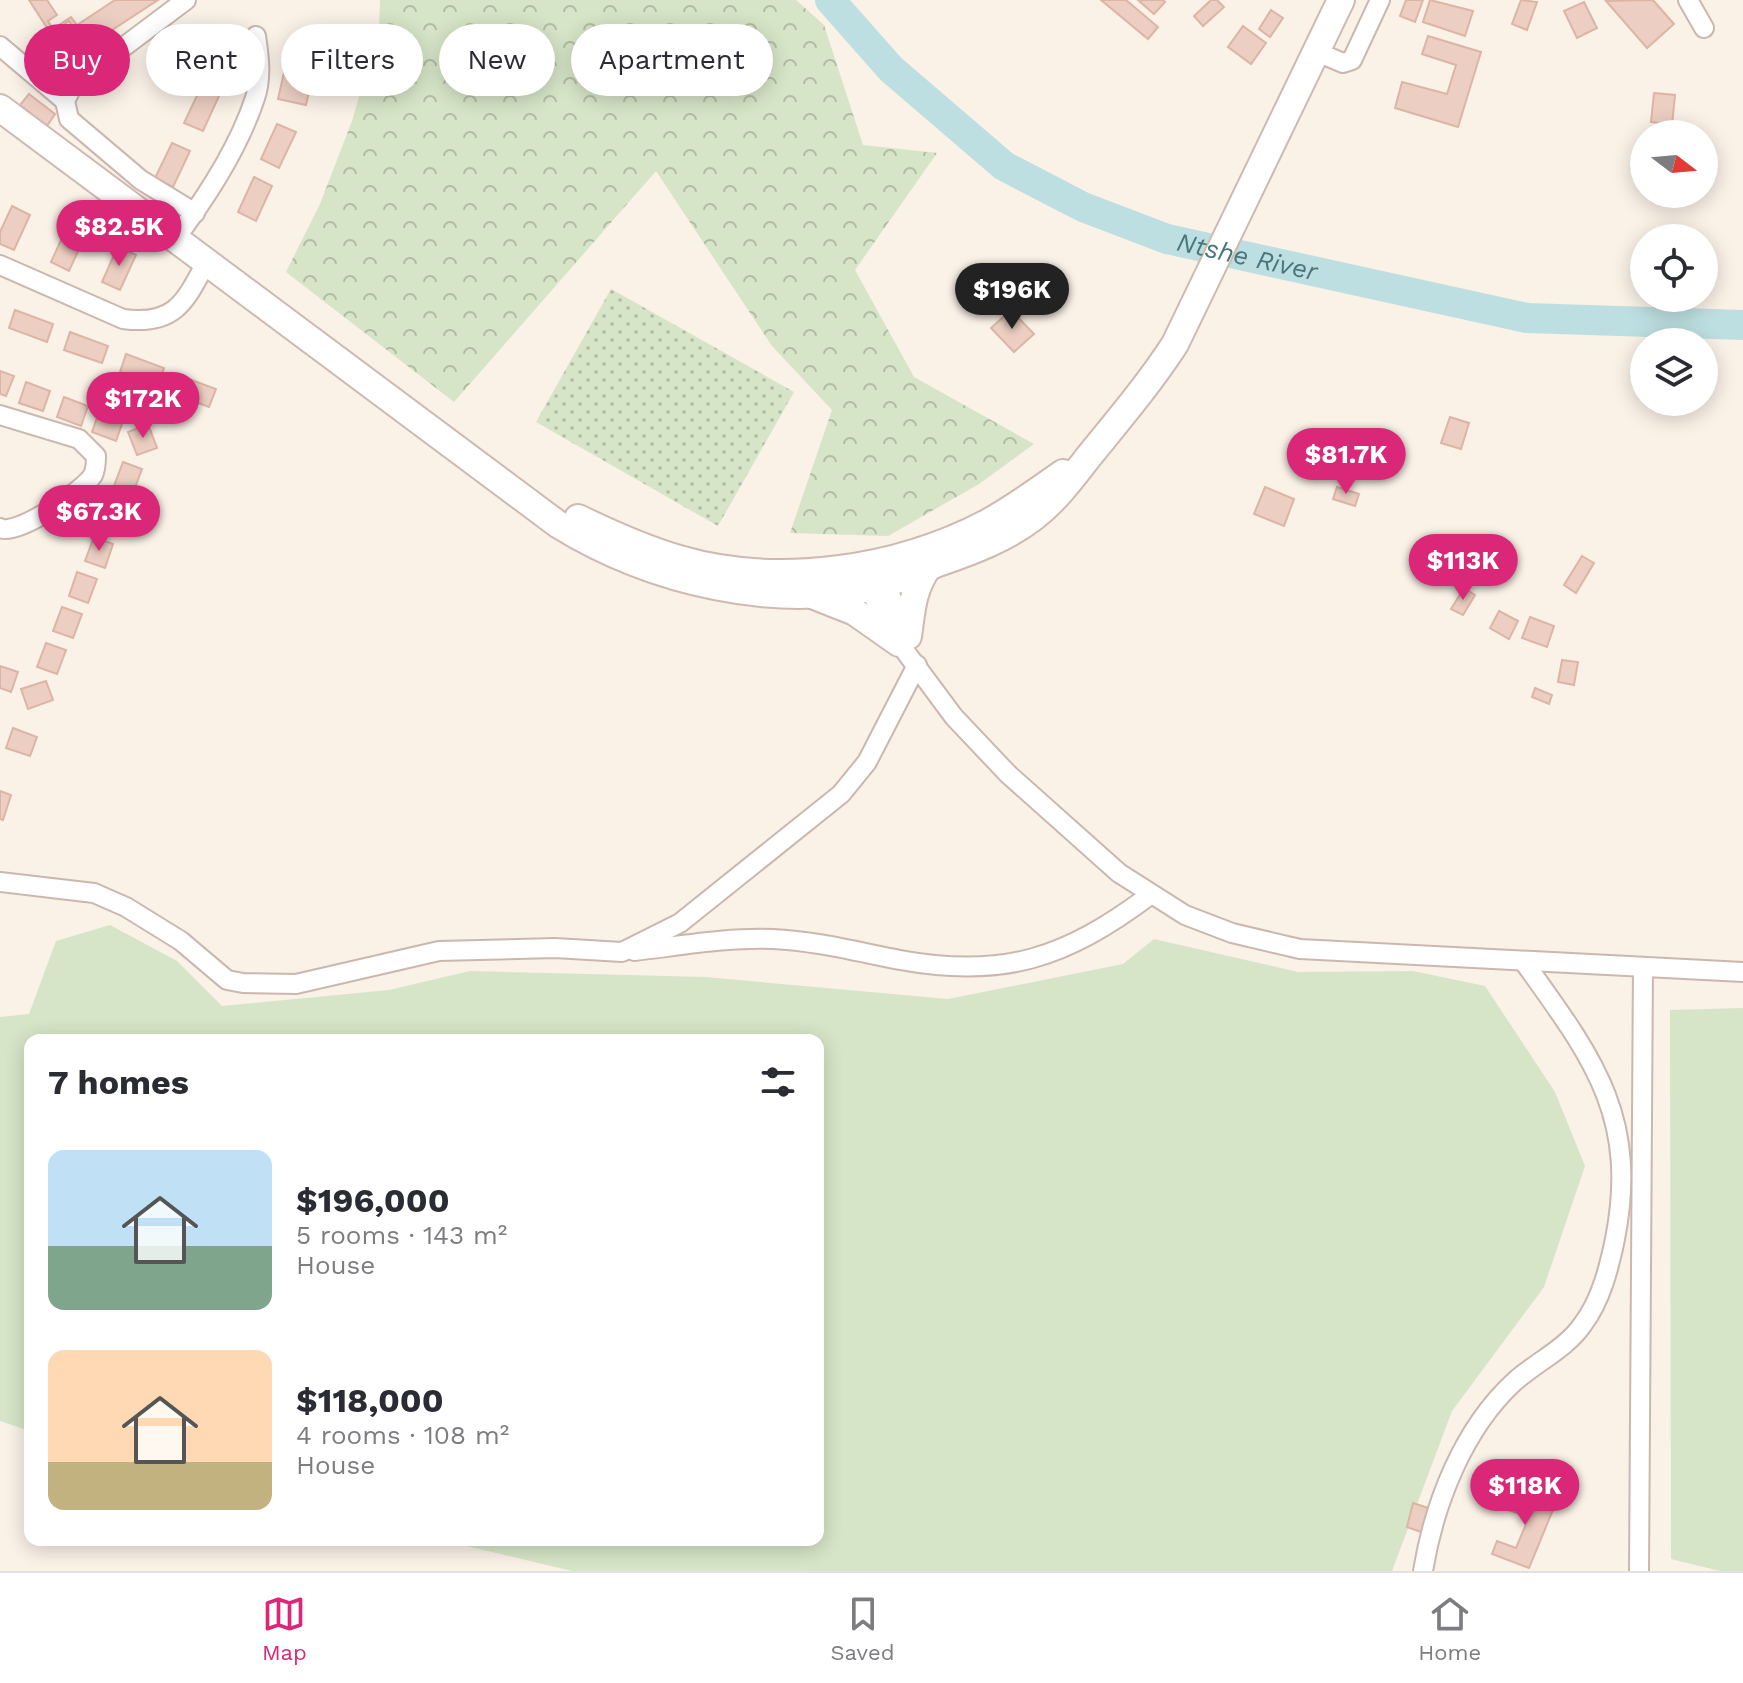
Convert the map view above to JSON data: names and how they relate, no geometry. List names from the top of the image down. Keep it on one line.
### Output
{"water":["Ntshe River"],"north":"right","page":{"chip":["Buy","Rent","Filters","New","Apartment"],"price":["$82.5K","$196K","$172K","$81.7K","$67.3K","$113K","$118K"],"heading":"7 homes","list":[{"name":"$196,000","note":"5 rooms · 143 m² · House"},{"name":"$118,000","note":"4 rooms · 108 m² · House"}],"tabs":["Map","Saved","Home"]}}
